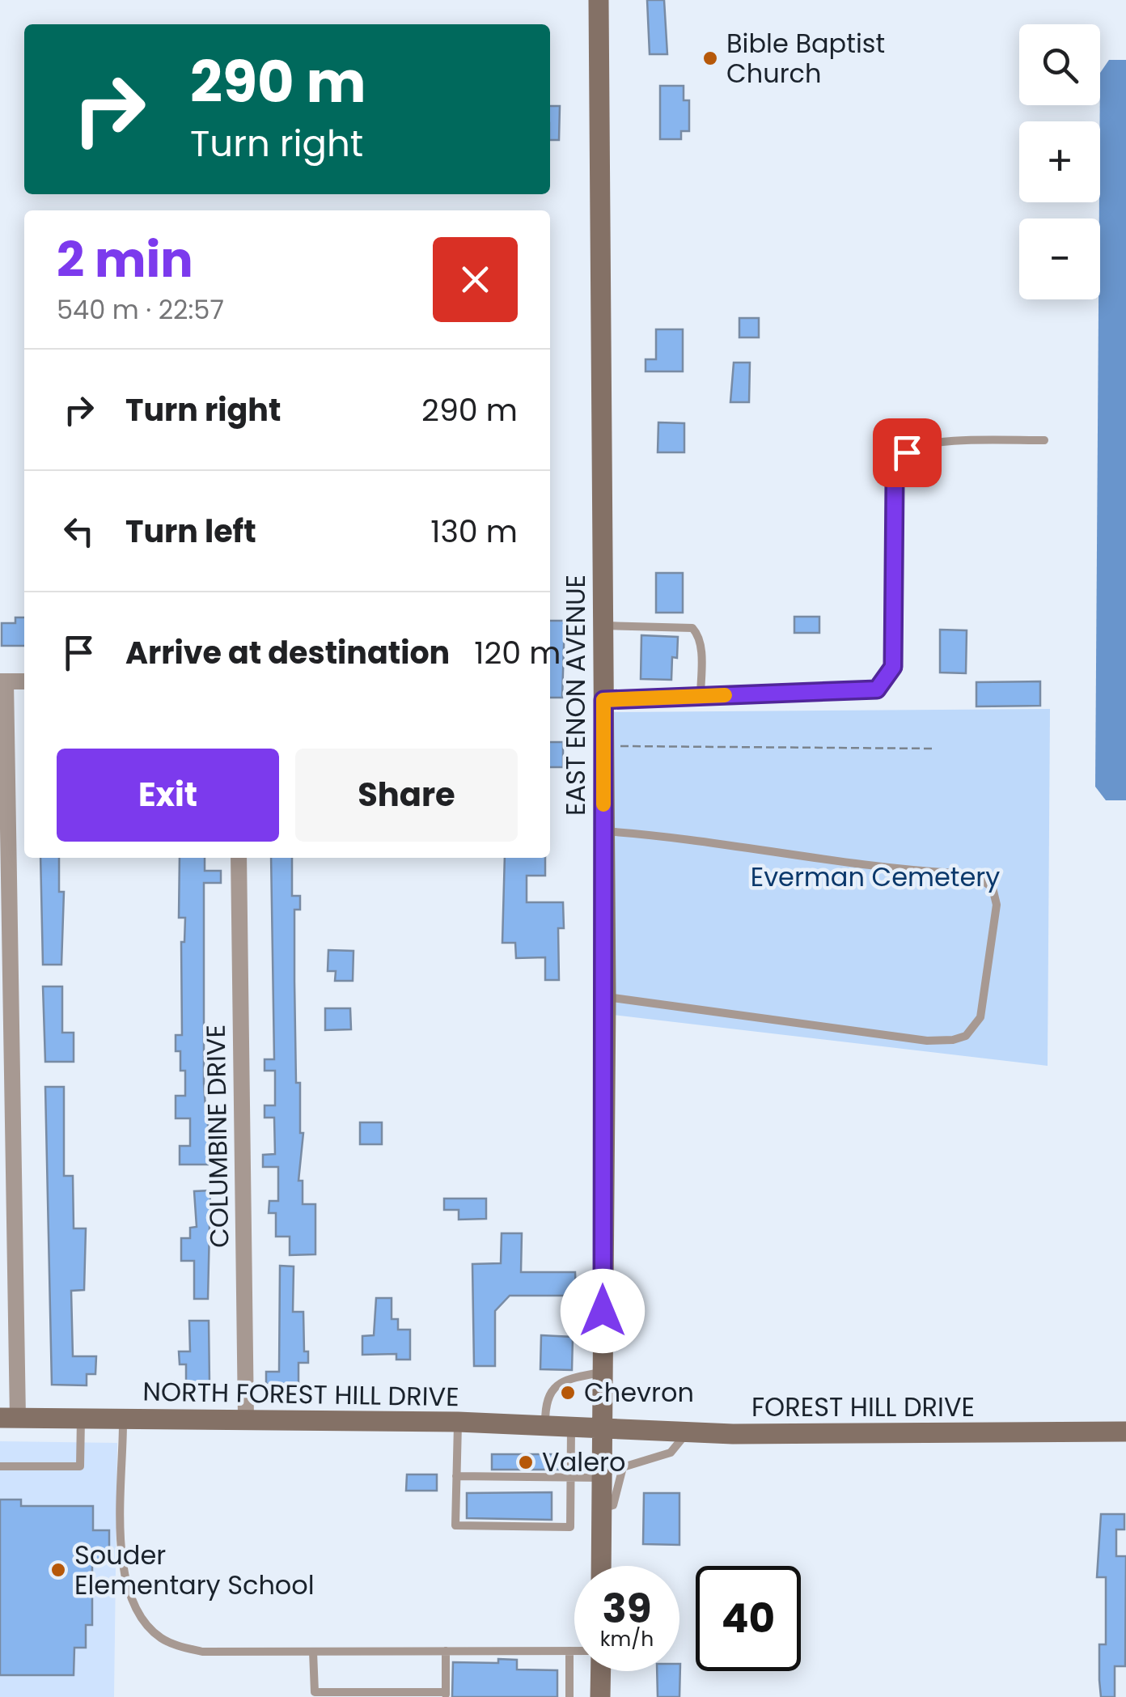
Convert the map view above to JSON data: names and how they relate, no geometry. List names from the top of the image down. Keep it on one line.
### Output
{"streets":{"street":["EAST ENON AVENUE","COLUMBINE DRIVE","NORTH FOREST HILL DRIVE","FOREST HILL DRIVE"]},"crossings":[["EAST ENON AVENUE","NORTH FOREST HILL DRIVE"],["EAST ENON AVENUE","FOREST HILL DRIVE"],["COLUMBINE DRIVE","NORTH FOREST HILL DRIVE"],["NORTH FOREST HILL DRIVE","FOREST HILL DRIVE"]],"parks":["Everman Cemetery"],"places":["Bible Baptist Church","Chevron","Valero","Souder Elementary School"],"page":{"map_buttons":["+","−"],"turn":["290 m","Turn right"],"heading":["2 min","540 m · 22:57"],"list":[{"name":"Turn right","value":"290 m"},{"name":"Turn left","value":"130 m"},{"name":"Arrive at destination","value":"120 m"}],"buttons":["Exit","Share"],"speed":"39 km/h","limit":"40"}}
